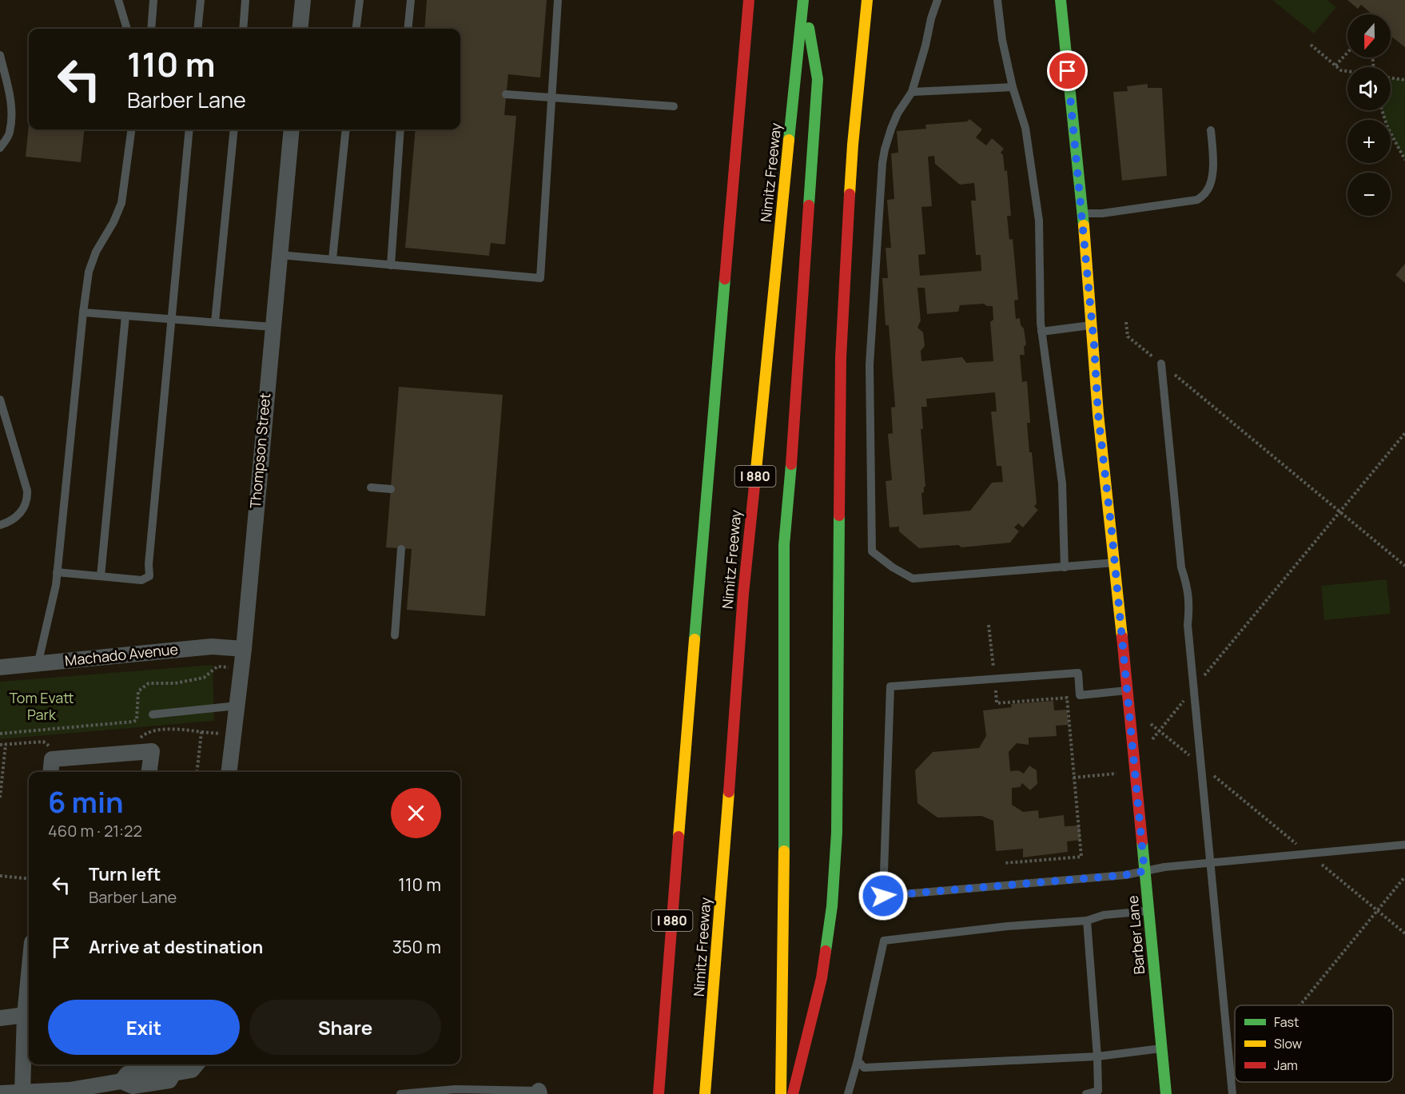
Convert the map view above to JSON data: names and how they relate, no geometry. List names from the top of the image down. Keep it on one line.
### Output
{"streets":{"main road":["Nimitz Freeway","I 880","Barber Lane"],"street":["Thompson Street","Machado Avenue"]},"crossings":[["Thompson Street","Machado Avenue"]],"parks":["Tom Evatt Park"],"legend":["Fast","Slow","Jam"],"north":"bottom","page":{"map_buttons":["+","−"],"turn":["110 m","Barber Lane"],"heading":["6 min","460 m · 21:22"],"list":[{"name":"Turn left","note":"Barber Lane","value":"110 m"},{"name":"Arrive at destination","value":"350 m"}],"buttons":["Exit","Share"]}}
